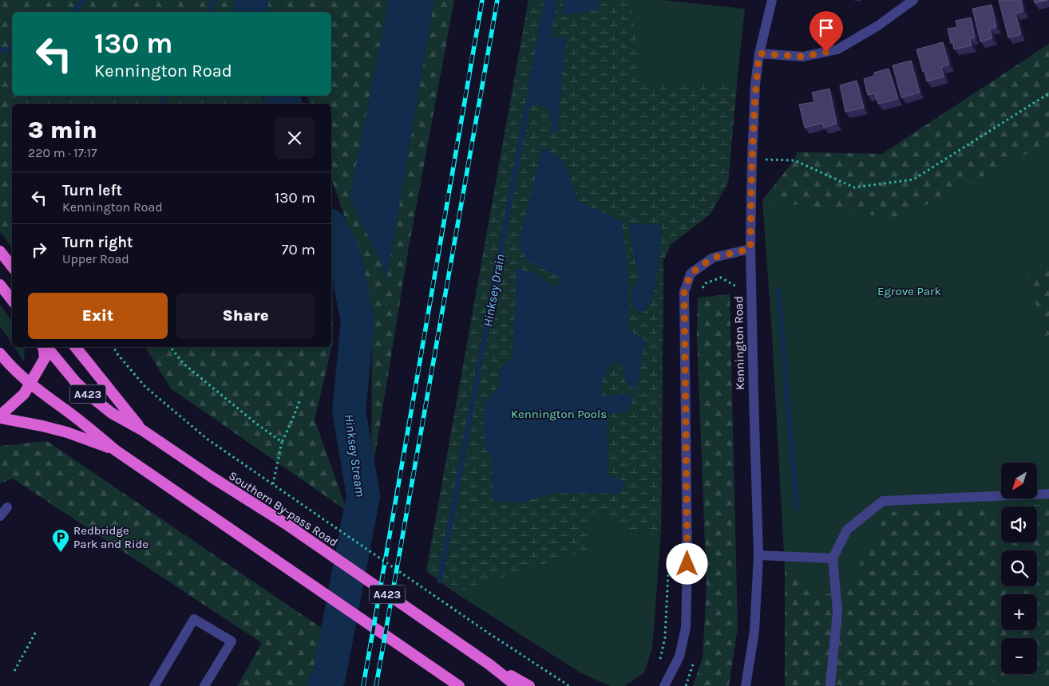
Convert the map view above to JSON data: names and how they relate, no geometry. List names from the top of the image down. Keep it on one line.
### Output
{"streets":{"highway":["A423","Southern By-pass Road"],"street":["Kennington Road"]},"crossings":[["A423","Southern By-pass Road"]],"water":["Hinksey Drain","Hinksey Stream"],"parks":["Egrove Park","Kennington Pools"],"places":{"parking":["Redbridge Park and Ride"]},"north":"bottom left","page":{"turn":["130 m","Kennington Road"],"heading":["3 min","220 m · 17:17"],"list":[{"name":"Turn left","note":"Kennington Road","value":"130 m"},{"name":"Turn right","note":"Upper Road","value":"70 m"}],"buttons":["Exit","Share"],"map_buttons":["+","−"]}}
